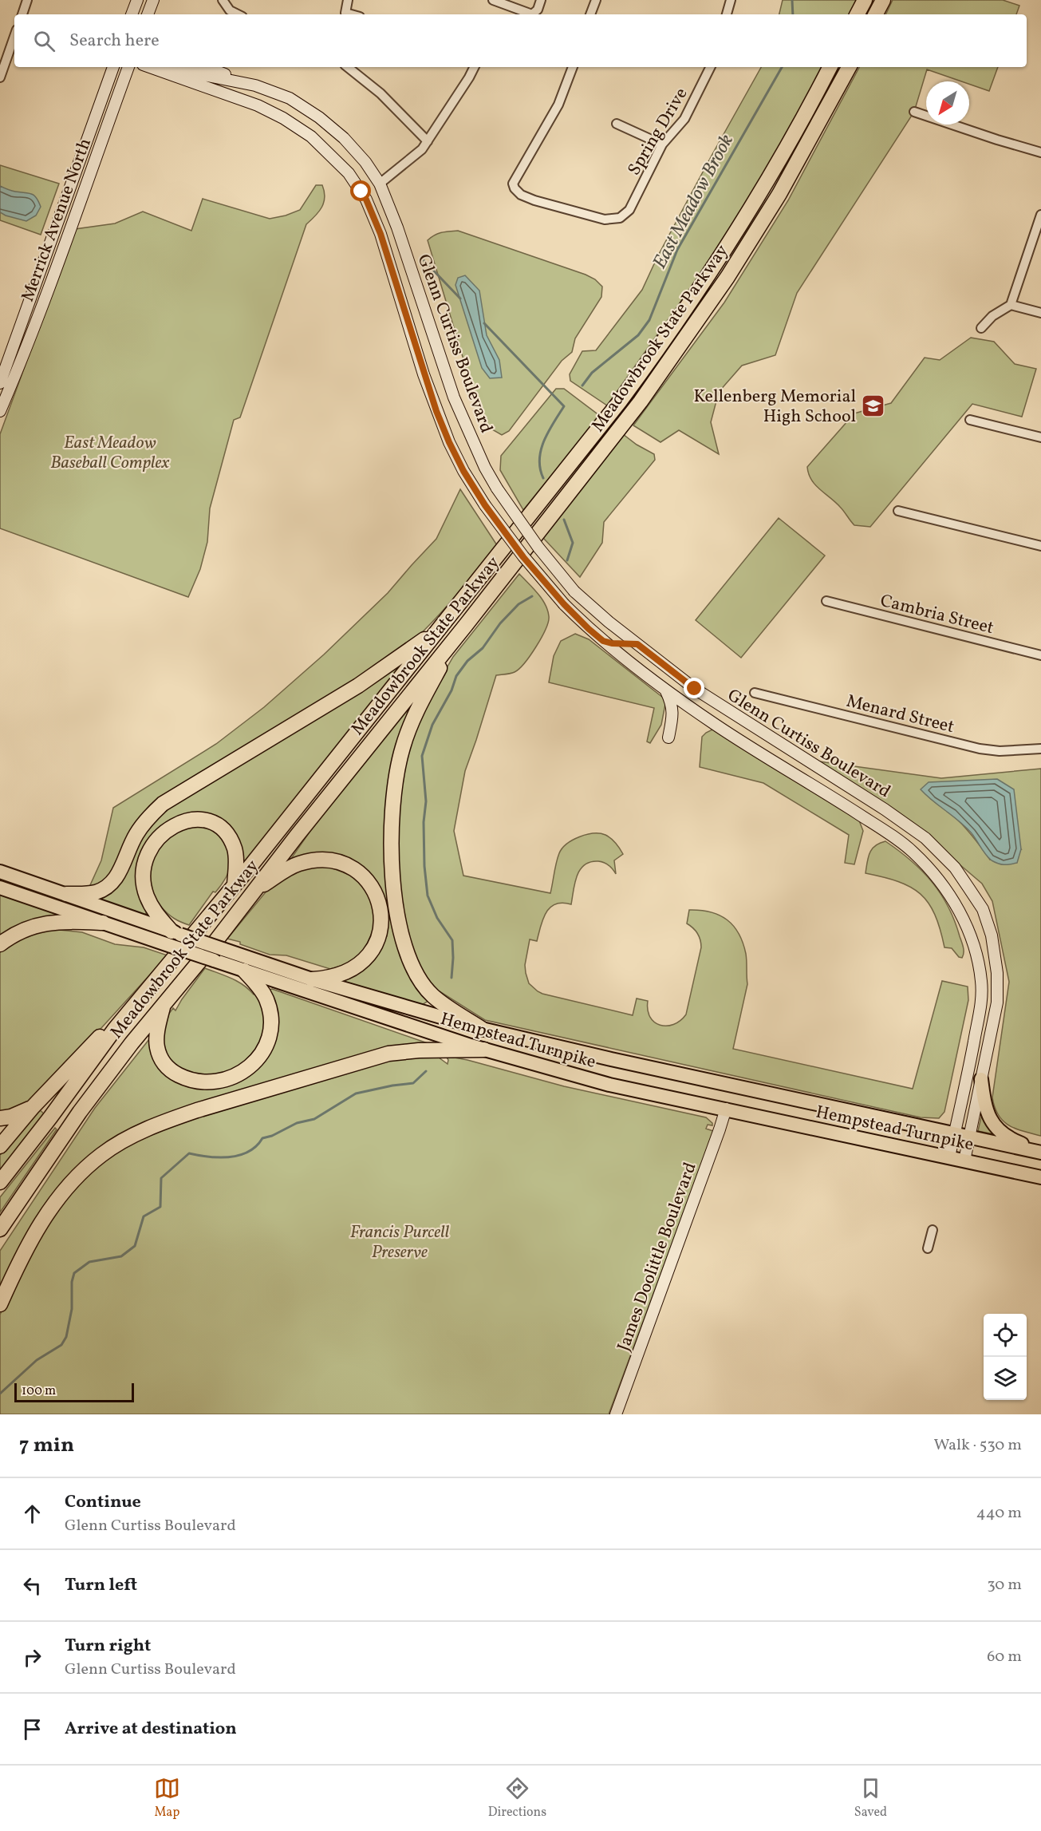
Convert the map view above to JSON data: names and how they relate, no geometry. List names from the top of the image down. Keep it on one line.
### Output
{"streets":{"highway":["Meadowbrook State Parkway"],"main road":["Merrick Avenue North","Glenn Curtiss Boulevard","Hempstead Turnpike","James Doolittle Boulevard"],"street":["Spring Drive","Cambria Street","Menard Street"]},"crossings":[["Glenn Curtiss Boulevard","Hempstead Turnpike"],["Hempstead Turnpike","James Doolittle Boulevard"]],"water":["East Meadow Brook"],"parks":["East Meadow Baseball Complex","Francis Purcell Preserve"],"places":{"school or university":["Kellenberg Memorial High School"]},"scale_bar":"100 m","north":"bottom left","page":{"search":"Search here","scale":"100 m","heading":["7 min","Walk · 530 m"],"list":[["Continue","Glenn Curtiss Boulevard","440 m"],["Turn left","30 m"],["Turn right","Glenn Curtiss Boulevard","60 m"],"Arrive at destination"],"nav":["Map","Directions","Saved"]}}
